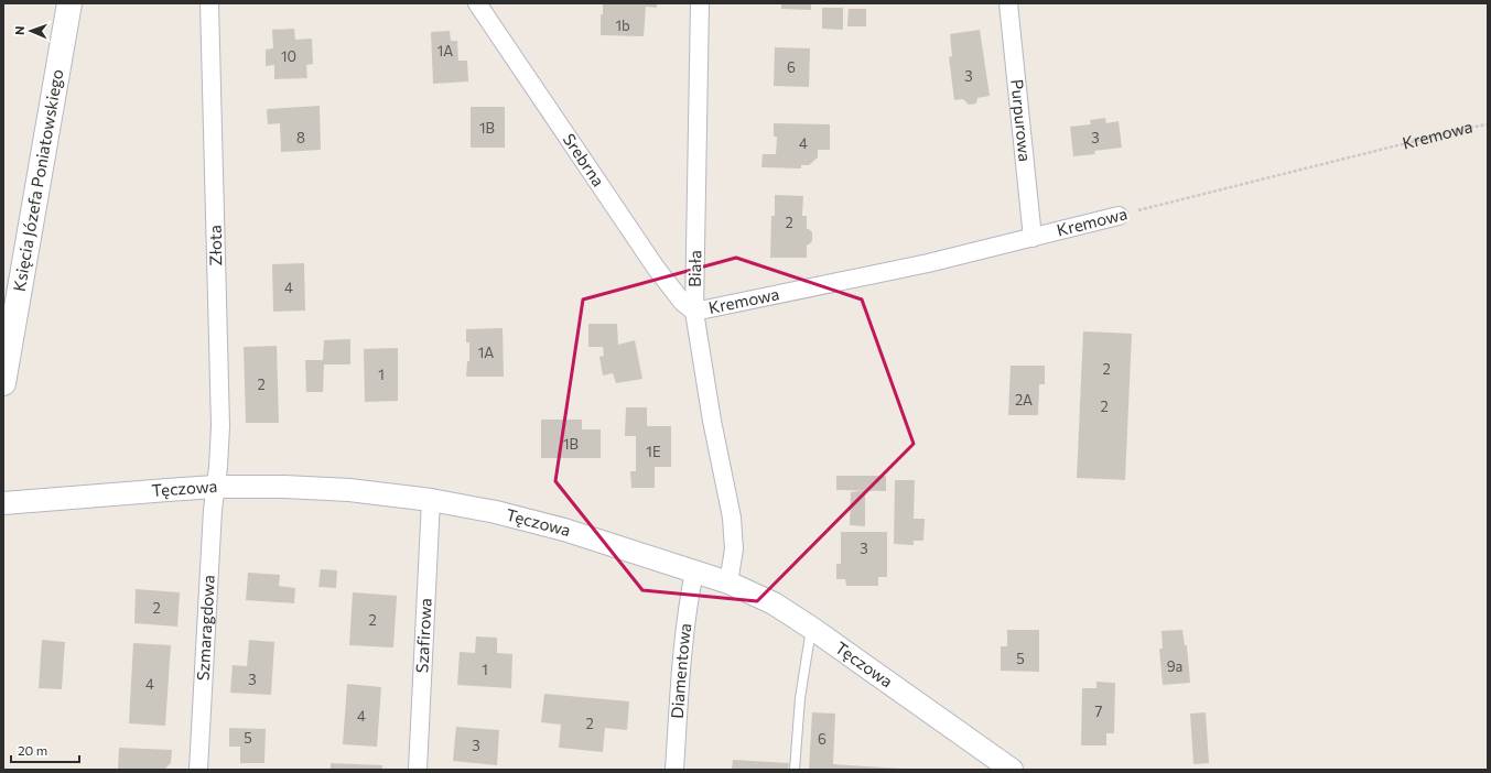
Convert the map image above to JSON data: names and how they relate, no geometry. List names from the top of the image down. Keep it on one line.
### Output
{"streets":{"main road":["Księcia Józefa Poniatowskiego"],"street":["Purpurowa","Kremowa","Srebrna","Złota","Biała","Tęczowa","Szmaragdowa","Szafirowa","Diamentowa"]},"crossings":[["Purpurowa","Kremowa"],["Kremowa","Srebrna"],["Kremowa","Biała"],["Srebrna","Biała"],["Złota","Tęczowa"],["Złota","Szmaragdowa"],["Biała","Tęczowa"],["Tęczowa","Szmaragdowa"],["Tęczowa","Szafirowa"],["Tęczowa","Diamentowa"]],"house_numbers":["1b","1A","10","6","3","1B","8","3","4","2","4","1A","2","1","2","2A","2","1B","1E","3","2","2","5","9a","1","3","4","7","4","2","5","6","3"],"scale_bar":"20 m","north":"left"}
